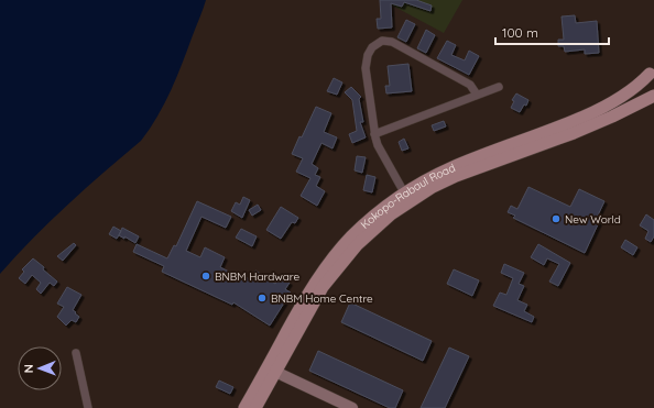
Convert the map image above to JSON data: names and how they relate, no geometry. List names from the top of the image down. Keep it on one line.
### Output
{"streets":{"main road":["Kokopo-Rabaul Road"]},"places":["New World","BNBM Hardware","BNBM Home Centre"],"scale_bar":"100 m","north":"left"}
